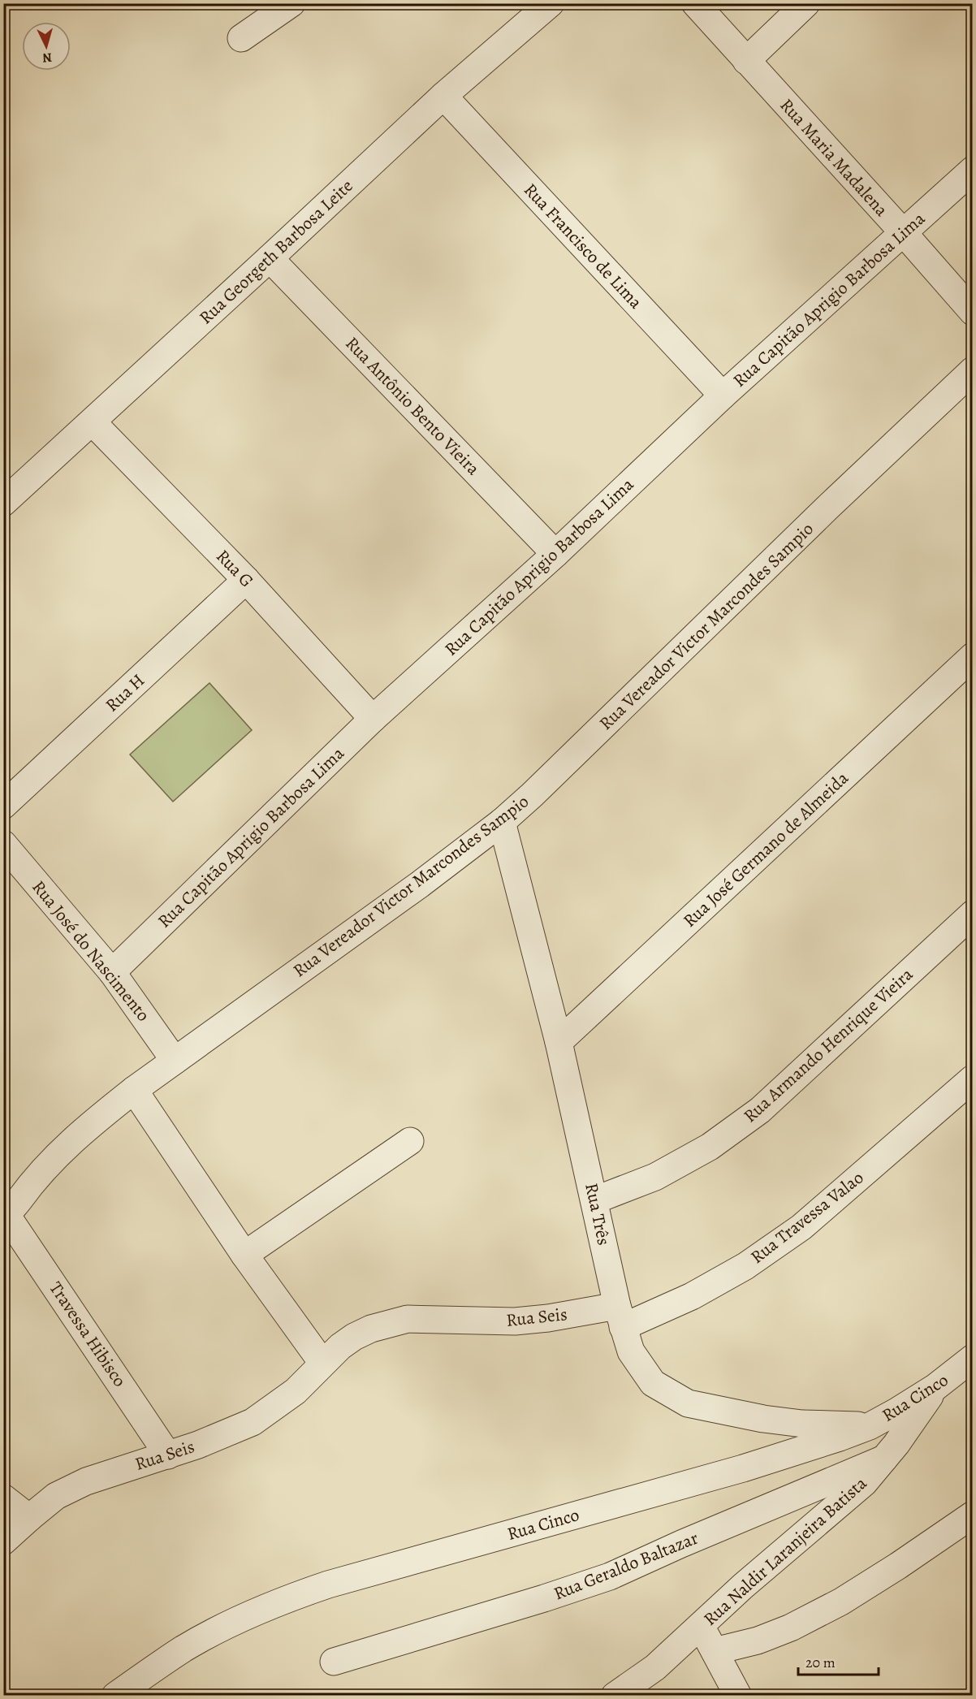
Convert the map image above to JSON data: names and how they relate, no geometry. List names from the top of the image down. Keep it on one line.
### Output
{"streets":{"street":["Rua Maria Madalena","Rua Francisco de Lima","Rua Georgeth Barbosa Leite","Rua Capitão Aprigio Barbosa Lima","Rua Antônio Bento Vieira","Rua G","Rua Vereador Victor Marcondes Sampio","Rua H","Rua José Germano de Almeida","Rua José do Nascimento","Rua Armando Henrique Vieira","Rua Três","Rua Travessa Valao","Rua Seis","Travessa Hibisco","Rua Cinco","Rua Naldir Laranjeira Batista","Rua Geraldo Baltazar"]},"crossings":[["Rua Maria Madalena","Rua Capitão Aprigio Barbosa Lima"],["Rua Francisco de Lima","Rua Georgeth Barbosa Leite"],["Rua Francisco de Lima","Rua Capitão Aprigio Barbosa Lima"],["Rua Georgeth Barbosa Leite","Rua Antônio Bento Vieira"],["Rua Georgeth Barbosa Leite","Rua G"],["Rua Capitão Aprigio Barbosa Lima","Rua Antônio Bento Vieira"],["Rua Capitão Aprigio Barbosa Lima","Rua G"],["Rua Capitão Aprigio Barbosa Lima","Rua José do Nascimento"],["Rua G","Rua H"],["Rua Vereador Victor Marcondes Sampio","Rua José do Nascimento"],["Rua Vereador Victor Marcondes Sampio","Rua Três"],["Rua Vereador Victor Marcondes Sampio","Travessa Hibisco"],["Rua José Germano de Almeida","Rua Três"],["Rua Armando Henrique Vieira","Rua Três"],["Rua Três","Rua Travessa Valao"],["Rua Três","Rua Seis"],["Rua Três","Rua Cinco"],["Rua Travessa Valao","Rua Seis"],["Rua Seis","Travessa Hibisco"],["Rua Cinco","Rua Naldir Laranjeira Batista"],["Rua Naldir Laranjeira Batista","Rua Geraldo Baltazar"]],"scale_bar":"20 m","north":"bottom"}
